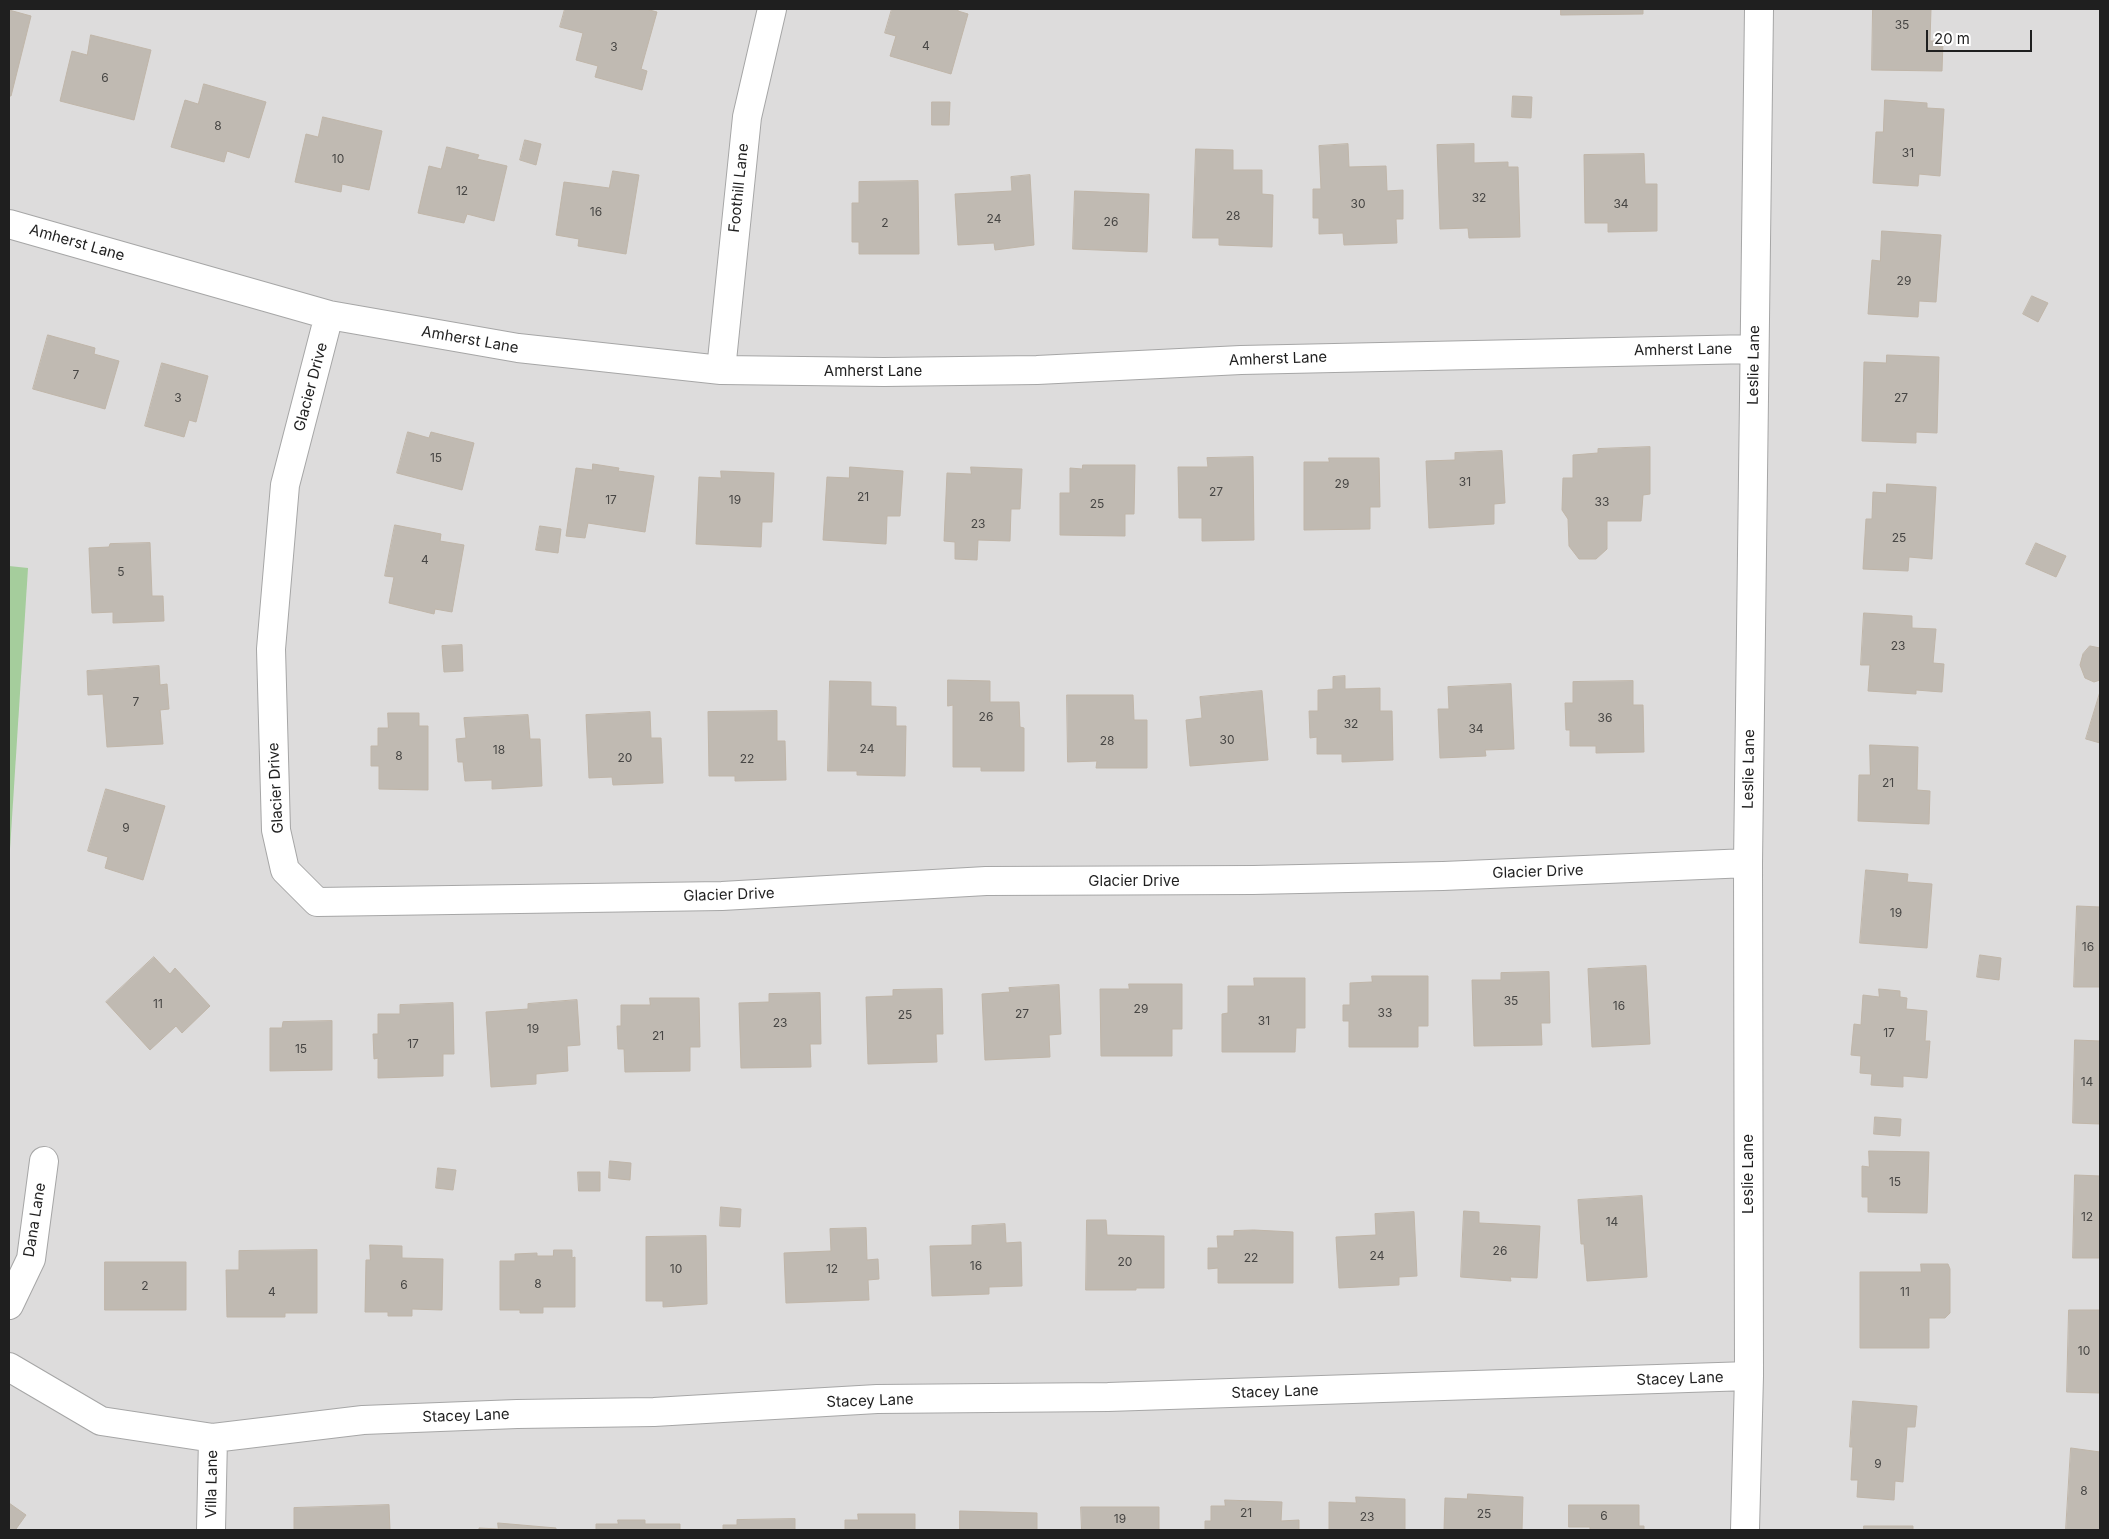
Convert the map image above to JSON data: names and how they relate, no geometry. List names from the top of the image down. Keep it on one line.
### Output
{"streets":{"street":["Foothill Lane","Amherst Lane","Leslie Lane","Glacier Drive","Dana Lane","Stacey Lane","Villa Lane"]},"crossings":[["Foothill Lane","Amherst Lane"],["Amherst Lane","Leslie Lane"],["Amherst Lane","Glacier Drive"],["Leslie Lane","Glacier Drive"],["Leslie Lane","Stacey Lane"],["Stacey Lane","Villa Lane"]],"house_numbers":["35","4","3","6","8","31","10","12","32","30","34","16","28","24","26","2","29","7","3","27","15","31","29","27","21","17","19","33","25","23","25","4","5","23","7","26","36","32","34","30","28","24","18","8","20","22","21","9","19","16","35","11","16","29","33","27","25","31","23","19","17","21","17","15","14","15","12","14","26","24","22","20","16","10","12","8","6","2","4","11","10","9","8","21","25","6","23","19"],"scale_bar":"20 m"}
